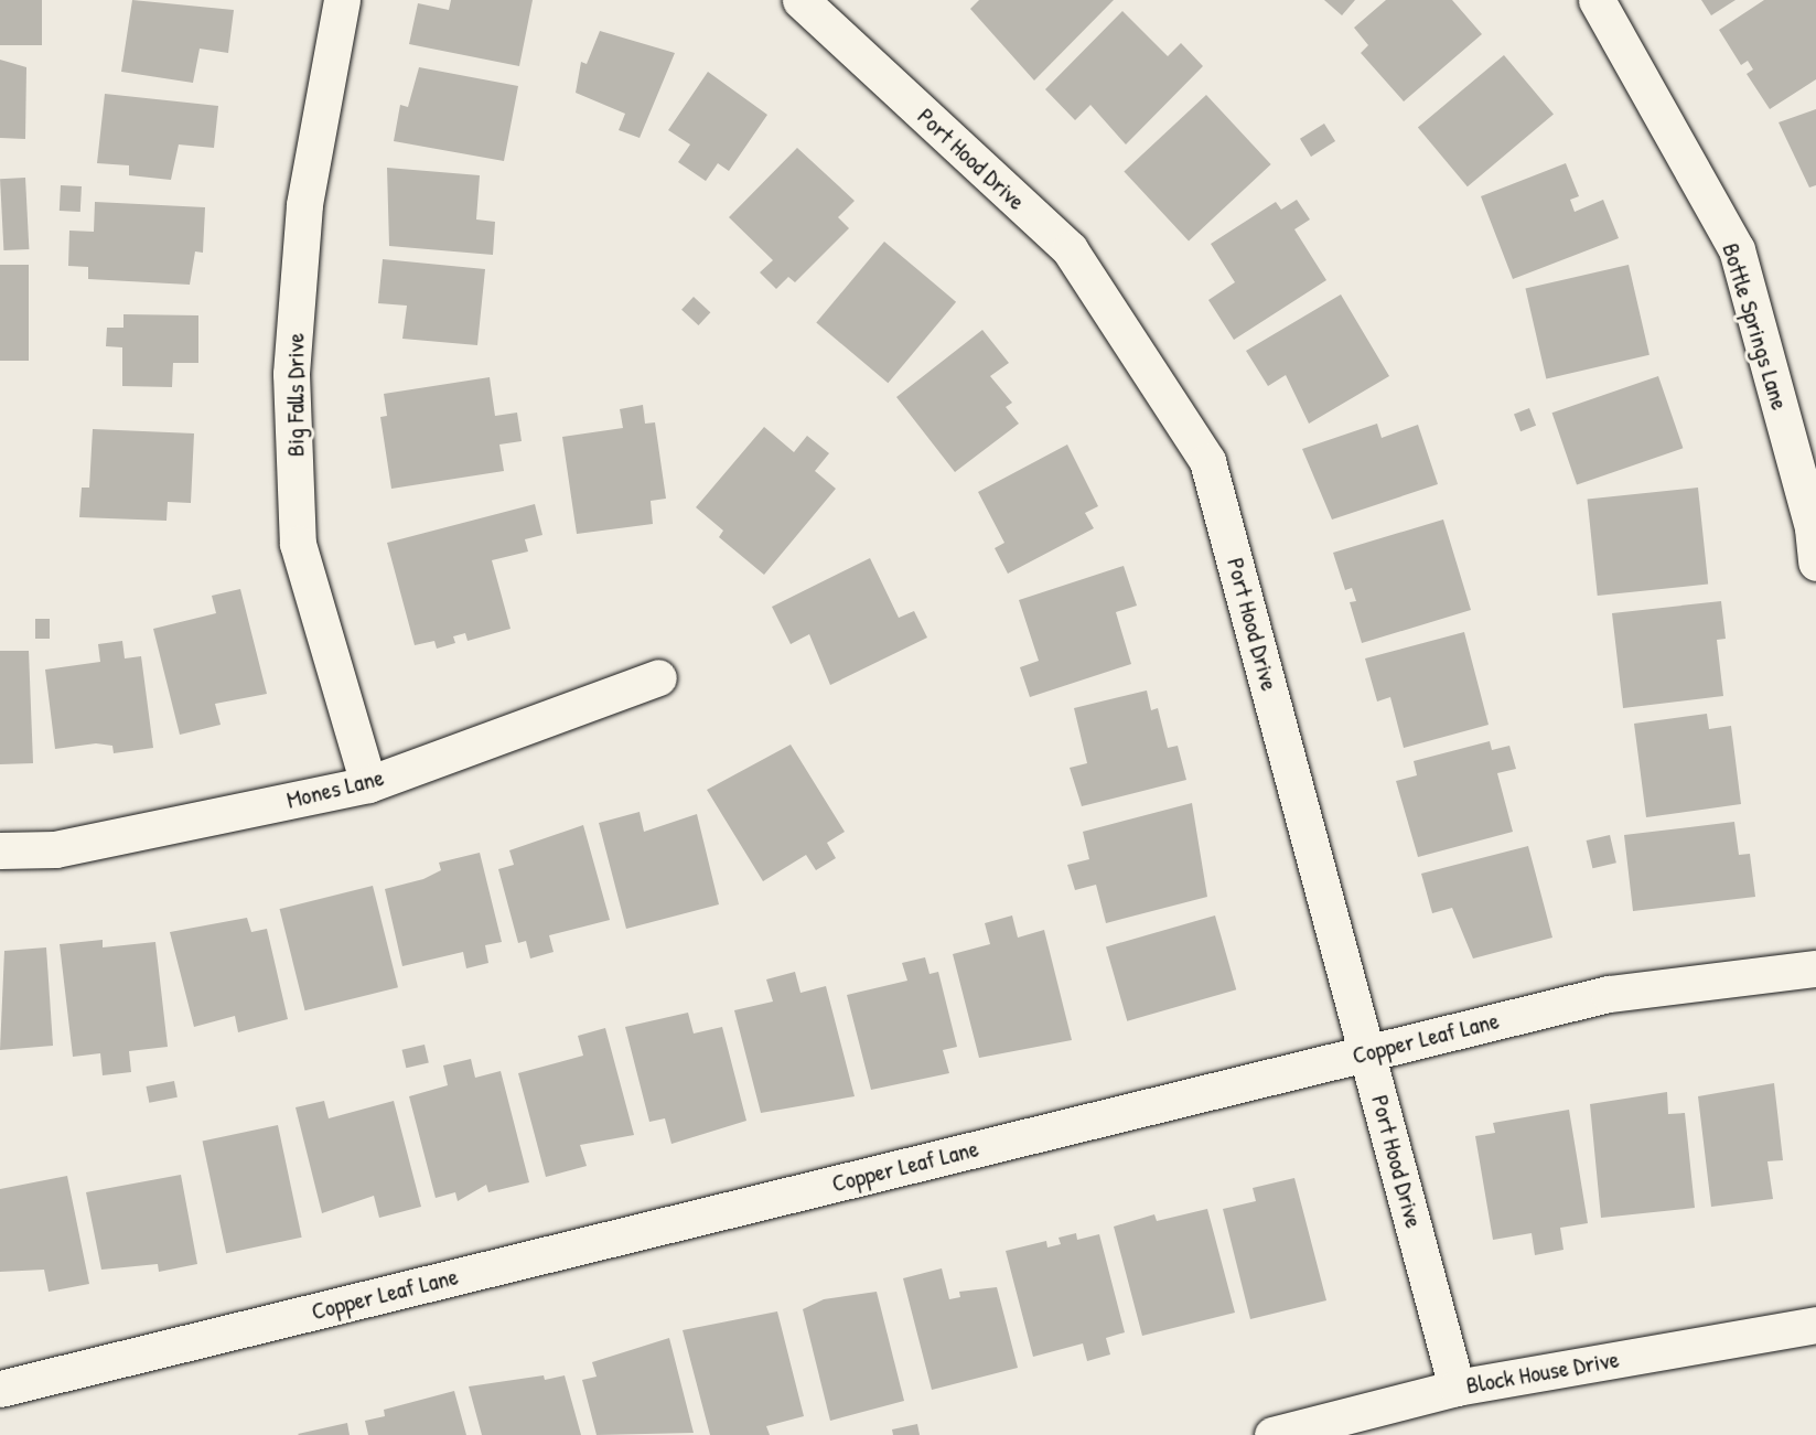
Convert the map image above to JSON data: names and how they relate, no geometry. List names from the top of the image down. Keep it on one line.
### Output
{"streets":{"street":["Port Hood Drive","Bottle Springs Lane","Big Falls Drive","Mones Lane","Copper Leaf Lane","Block House Drive"]},"crossings":[["Port Hood Drive","Copper Leaf Lane"],["Port Hood Drive","Block House Drive"],["Big Falls Drive","Mones Lane"]]}
